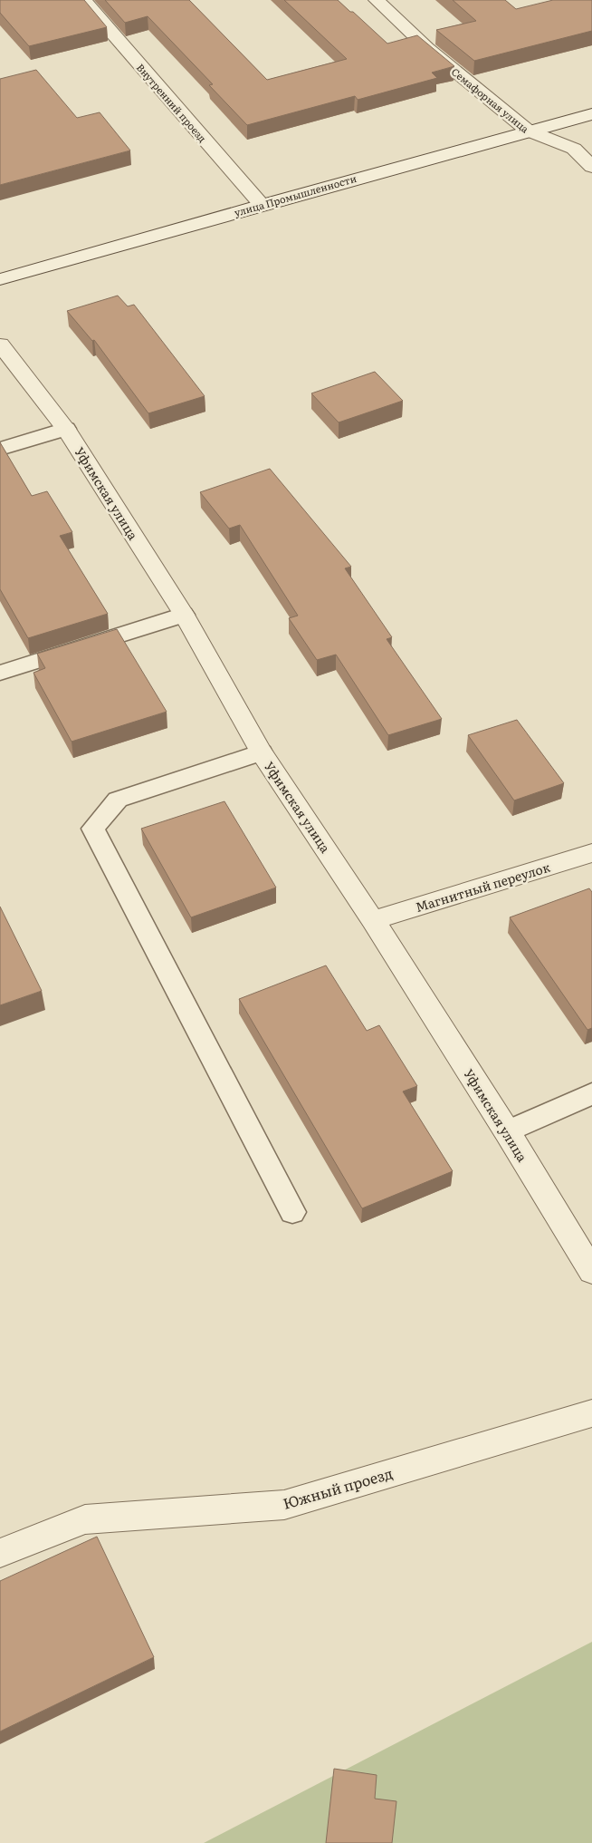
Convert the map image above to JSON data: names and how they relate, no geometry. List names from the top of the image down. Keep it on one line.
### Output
{"streets":{"street":["Семафорная улица","Внутренний проезд","улица Промышленности","Уфимская улица","Магнитный переулок","Южный проезд"]},"crossings":[["Семафорная улица","улица Промышленности"],["Внутренний проезд","улица Промышленности"],["Уфимская улица","Магнитный переулок"]]}
